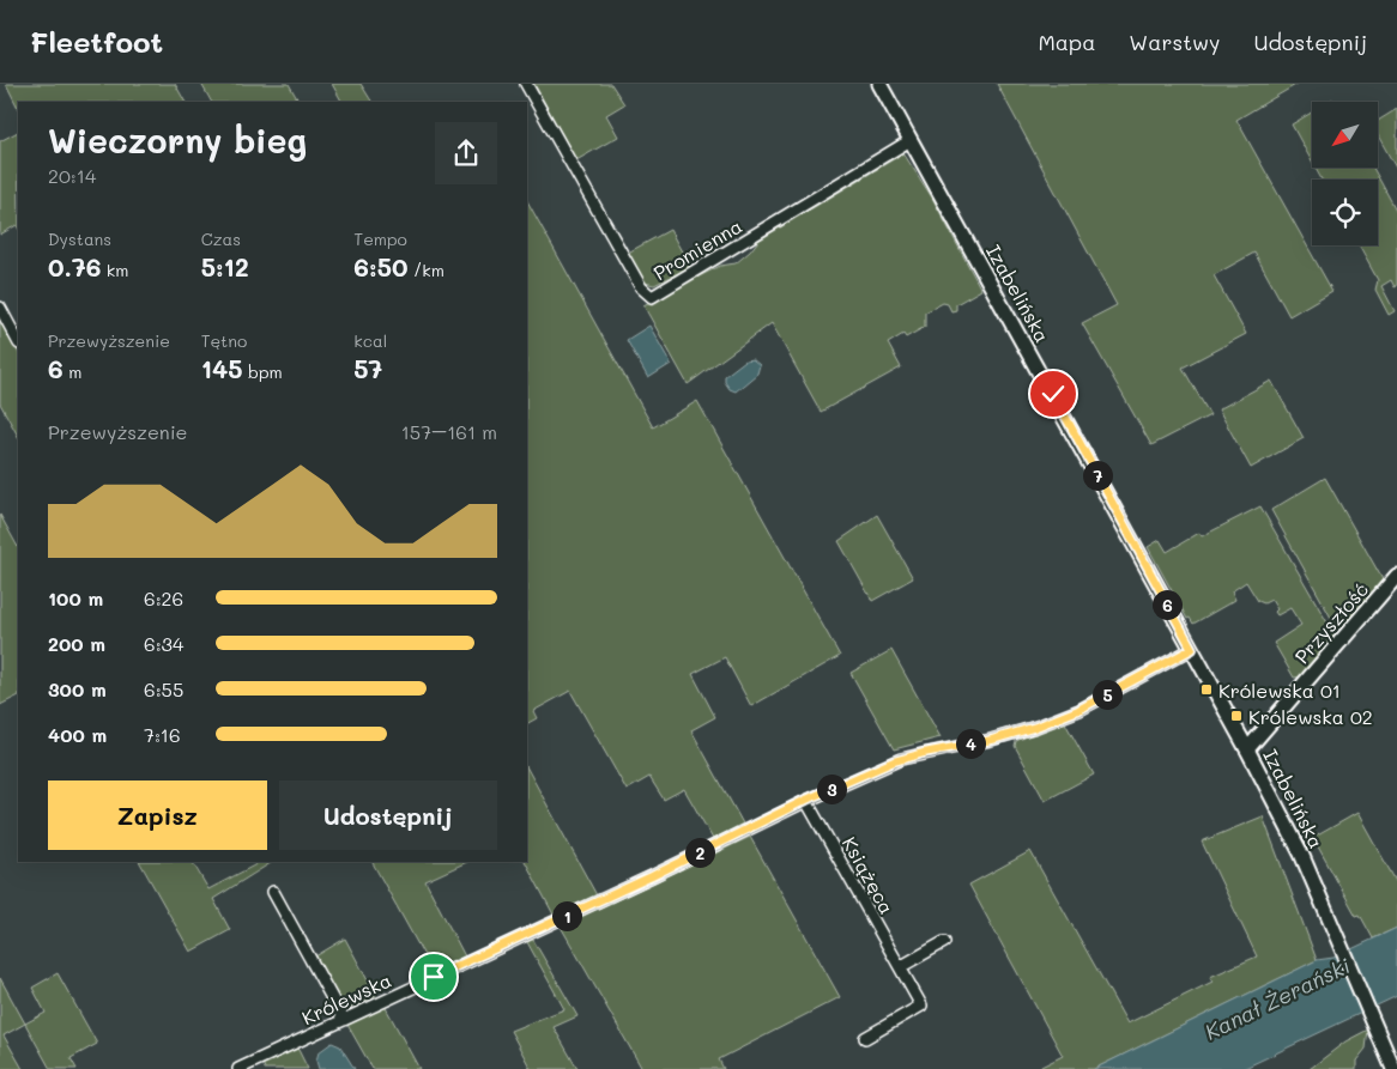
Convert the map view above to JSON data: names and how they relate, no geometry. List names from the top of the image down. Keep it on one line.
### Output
{"streets":{"street":["Promienna","Izabelińska","Przyszłość","Książęca","Królewska"]},"crossings":[["Promienna","Izabelińska"],["Izabelińska","Przyszłość"],["Izabelińska","Królewska"],["Książęca","Królewska"]],"water":["Kanał Żerański"],"places":{"transit":["Królewska 01","Królewska 02"]},"north":"bottom left","page":{"header":"Fleetfoot","nav":["Mapa","Warstwy","Udostępnij"],"heading":["Wieczorny bieg","20:14"],"stats":[["Dystans","0.76 km"],["Czas","5:12"],["Tempo","6:50 /km"],["Przewyższenie","6 m"],["Tętno","145 bpm"],["kcal","57"]],"chart":["Przewyższenie","157–161 m"],"pins":["7","6","5","4","3","2","1"],"list":[{"name":"100 m","note":"6:26"},{"name":"200 m","note":"6:34"},{"name":"300 m","note":"6:55"},{"name":"400 m","note":"7:16"}],"buttons":["Zapisz","Udostępnij"]}}
